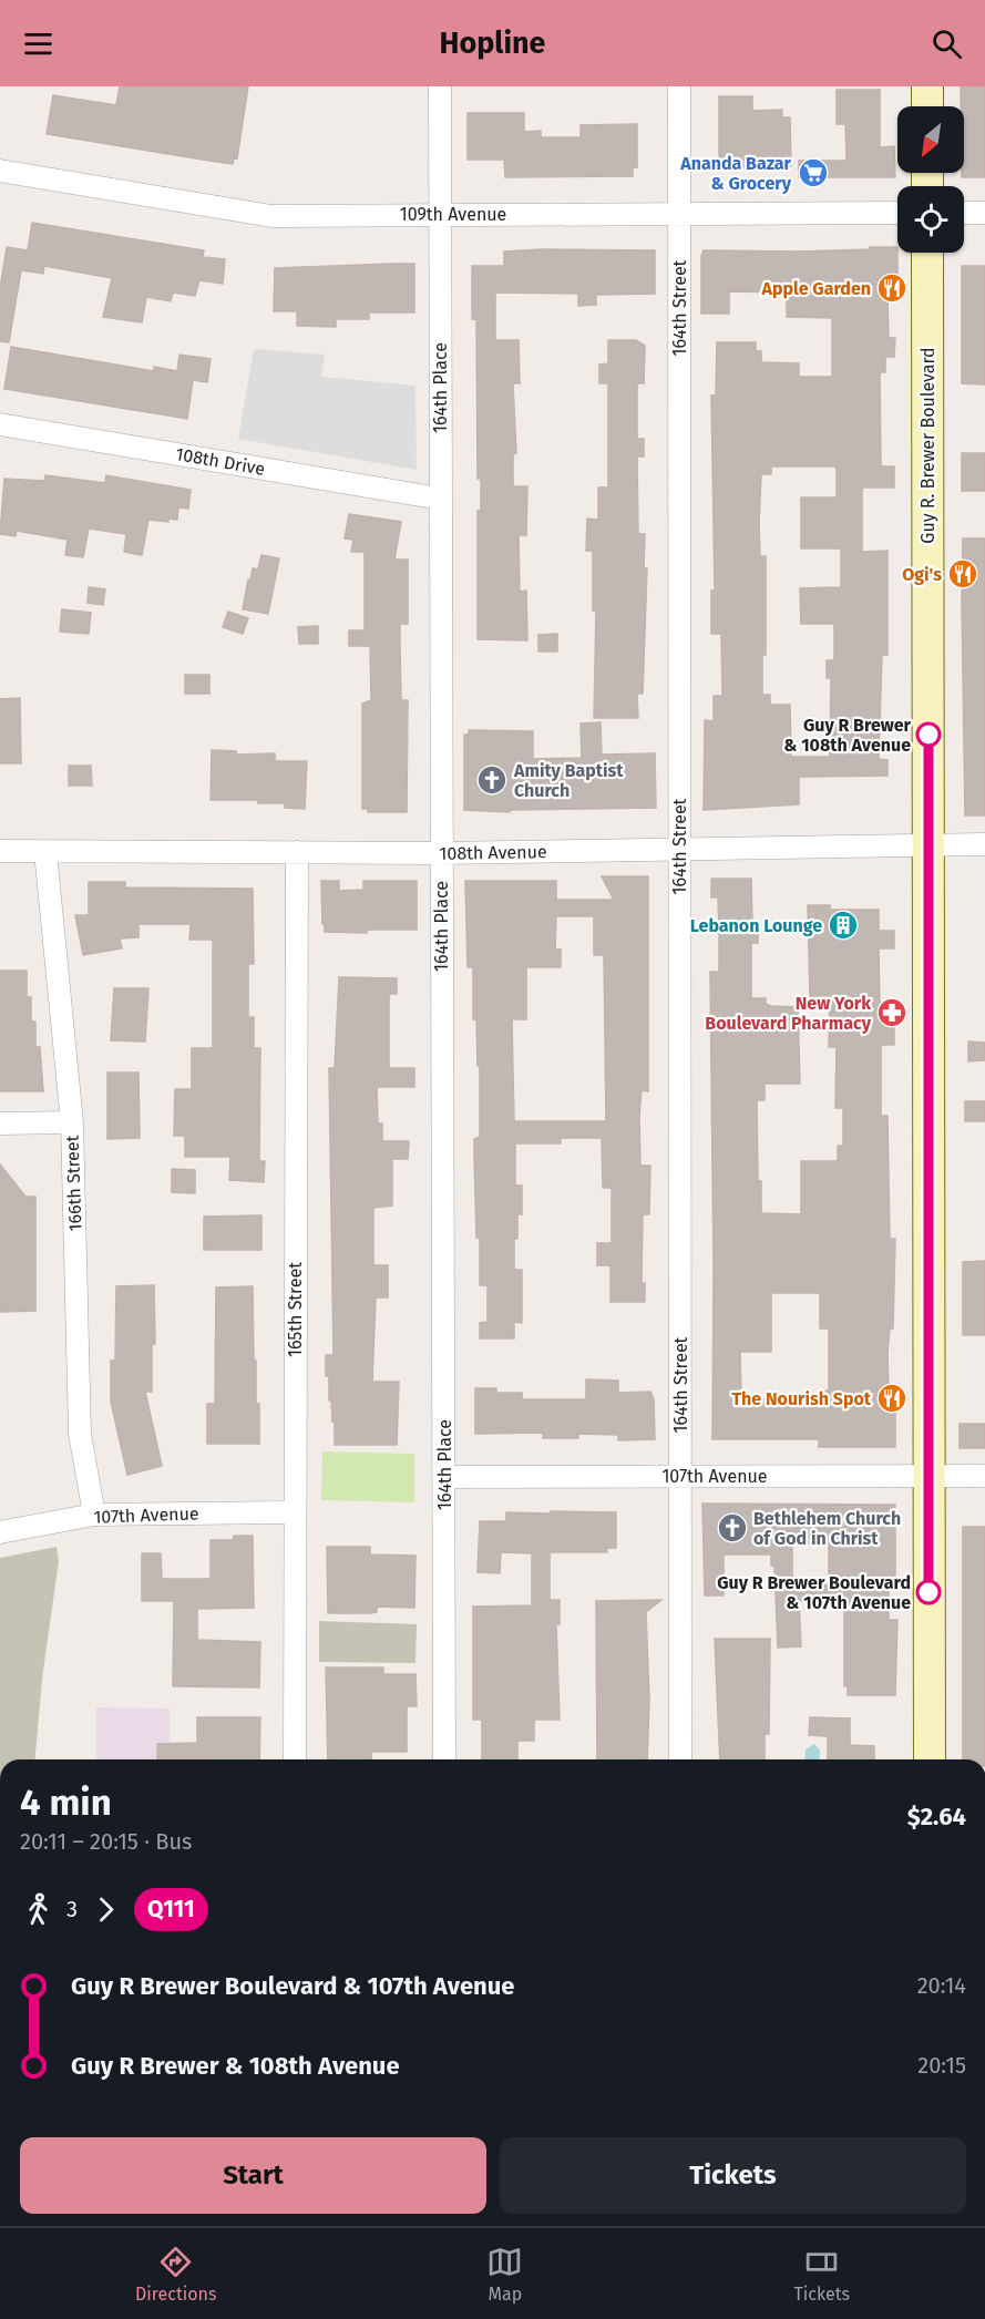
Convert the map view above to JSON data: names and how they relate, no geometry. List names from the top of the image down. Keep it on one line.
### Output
{"streets":{"main road":["Guy R. Brewer Boulevard"],"street":["109th Avenue","164th Street","164th Place","108th Drive","108th Avenue","166th Street","165th Street","107th Avenue"]},"crossings":[["109th Avenue","164th Street"],["109th Avenue","164th Place"],["164th Street","108th Avenue"],["164th Street","107th Avenue"],["164th Place","108th Drive"],["164th Place","108th Avenue"],["164th Place","107th Avenue"],["Guy R. Brewer Boulevard","108th Avenue"],["Guy R. Brewer Boulevard","107th Avenue"],["108th Avenue","166th Street"],["108th Avenue","165th Street"],["166th Street","107th Avenue"],["165th Street","107th Avenue"]],"places":{"supermarket":["Ananda Bazar & Grocery"],"restaurant":["Apple Garden","Ogi's","The Nourish Spot"],"other":["Guy R Brewer & 108th Avenue","Guy R Brewer Boulevard & 107th Avenue"],"church":["Amity Baptist Church","Bethlehem Church of God in Christ"],"building":["Lebanon Lounge"],"pharmacy":["New York Boulevard Pharmacy"]},"lines":["bus line Q111"],"north":"bottom left","page":{"header":"Hopline","heading":["4 min","20:11 – 20:15 · Bus","$2.64"],"legs":["3","Q111"],"list":[{"name":"Guy R Brewer Boulevard & 107th Avenue","value":"20:14"},{"name":"Guy R Brewer & 108th Avenue","value":"20:15"}],"buttons":["Start","Tickets"],"tabs":["Directions","Map","Tickets"]}}
